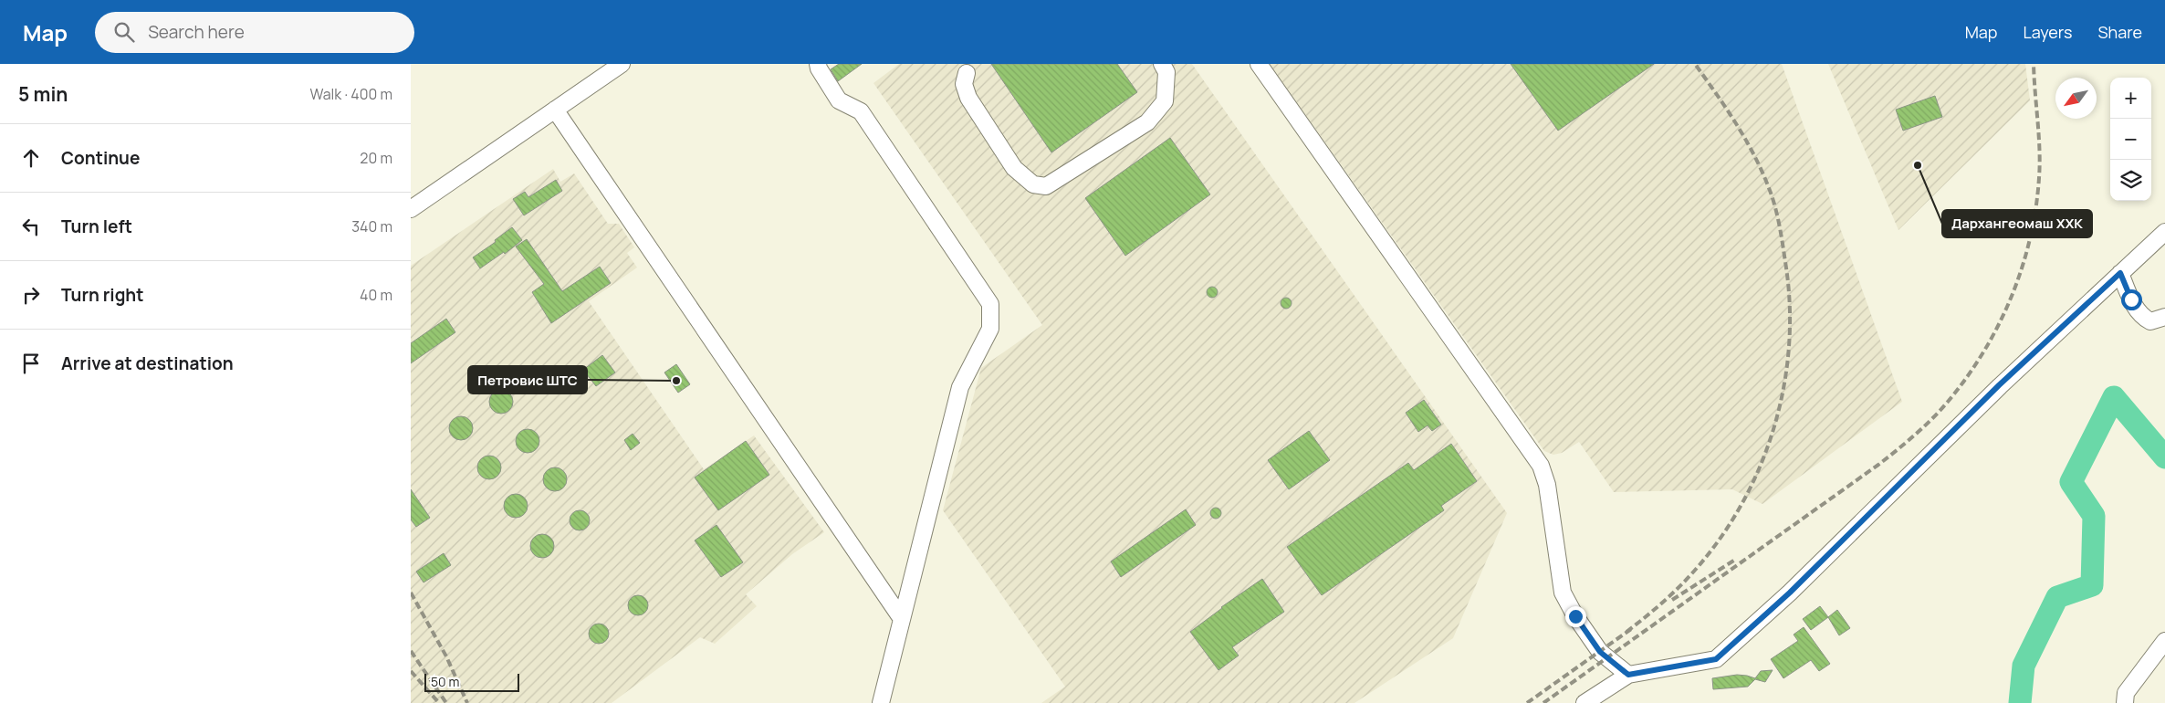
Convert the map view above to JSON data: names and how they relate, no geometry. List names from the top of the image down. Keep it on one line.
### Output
{"places":["Дархангеомаш ХХК","Петровис ШТС"],"scale_bar":"50 m","north":"bottom left","page":{"header":"Map","search":"Search here","nav":["Map","Layers","Share"],"heading":["5 min","Walk · 400 m"],"map_buttons":["+","−"],"list":[["Continue","20 m"],["Turn left","340 m"],["Turn right","40 m"],"Arrive at destination"],"scale":"50 m"}}
